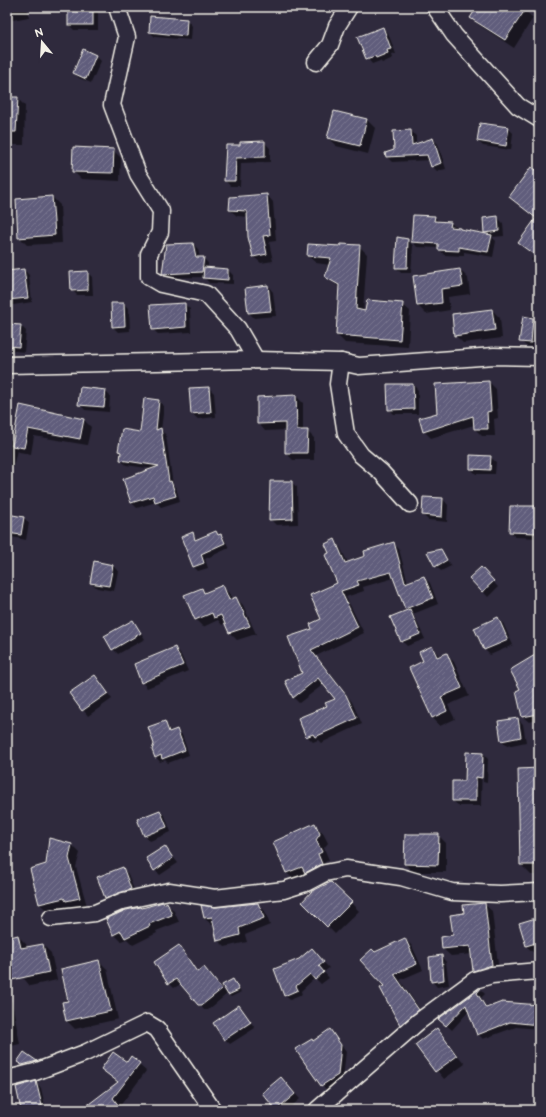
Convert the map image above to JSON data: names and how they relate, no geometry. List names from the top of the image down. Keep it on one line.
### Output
{"north":"top"}
